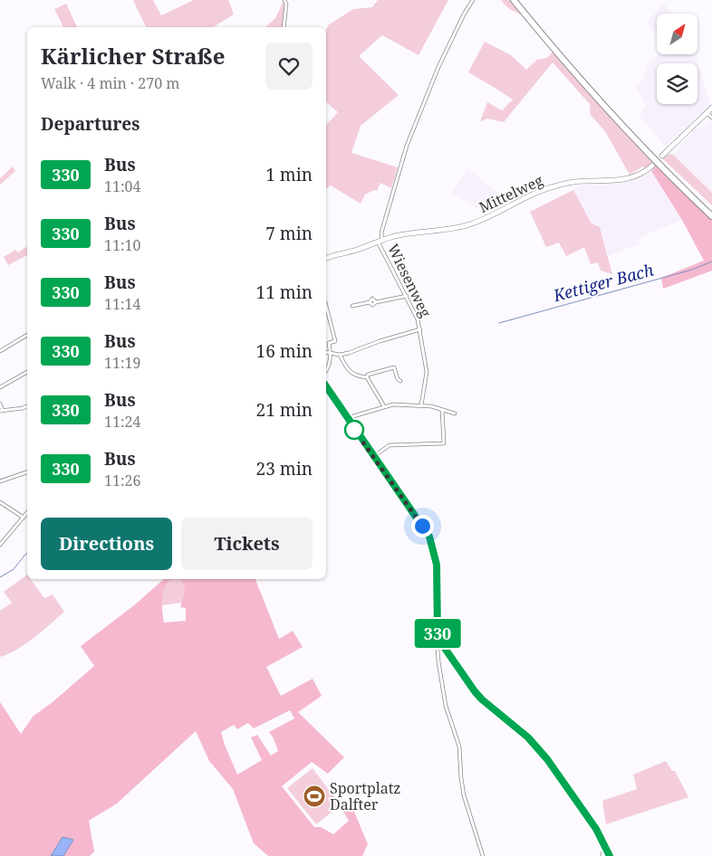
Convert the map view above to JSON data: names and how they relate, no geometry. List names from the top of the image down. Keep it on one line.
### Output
{"streets":{"street":["Mittelweg","Wiesenweg"]},"crossings":[["Mittelweg","Wiesenweg"]],"water":["Kettiger Bach"],"places":{"sports":["Sportplatz Dalfter"]},"lines":["bus line 330"],"north":"top right","page":{"on_map":"330","heading":[["Kärlicher Straße","Walk · 4 min · 270 m"],"Departures"],"list":[{"mark":"330","name":"Bus","note":"11:04","value":"1 min"},{"mark":"330","name":"Bus","note":"11:10","value":"7 min"},{"mark":"330","name":"Bus","note":"11:14","value":"11 min"},{"mark":"330","name":"Bus","note":"11:19","value":"16 min"},{"mark":"330","name":"Bus","note":"11:24","value":"21 min"},{"mark":"330","name":"Bus","note":"11:26","value":"23 min"}],"buttons":["Directions","Tickets"]}}
